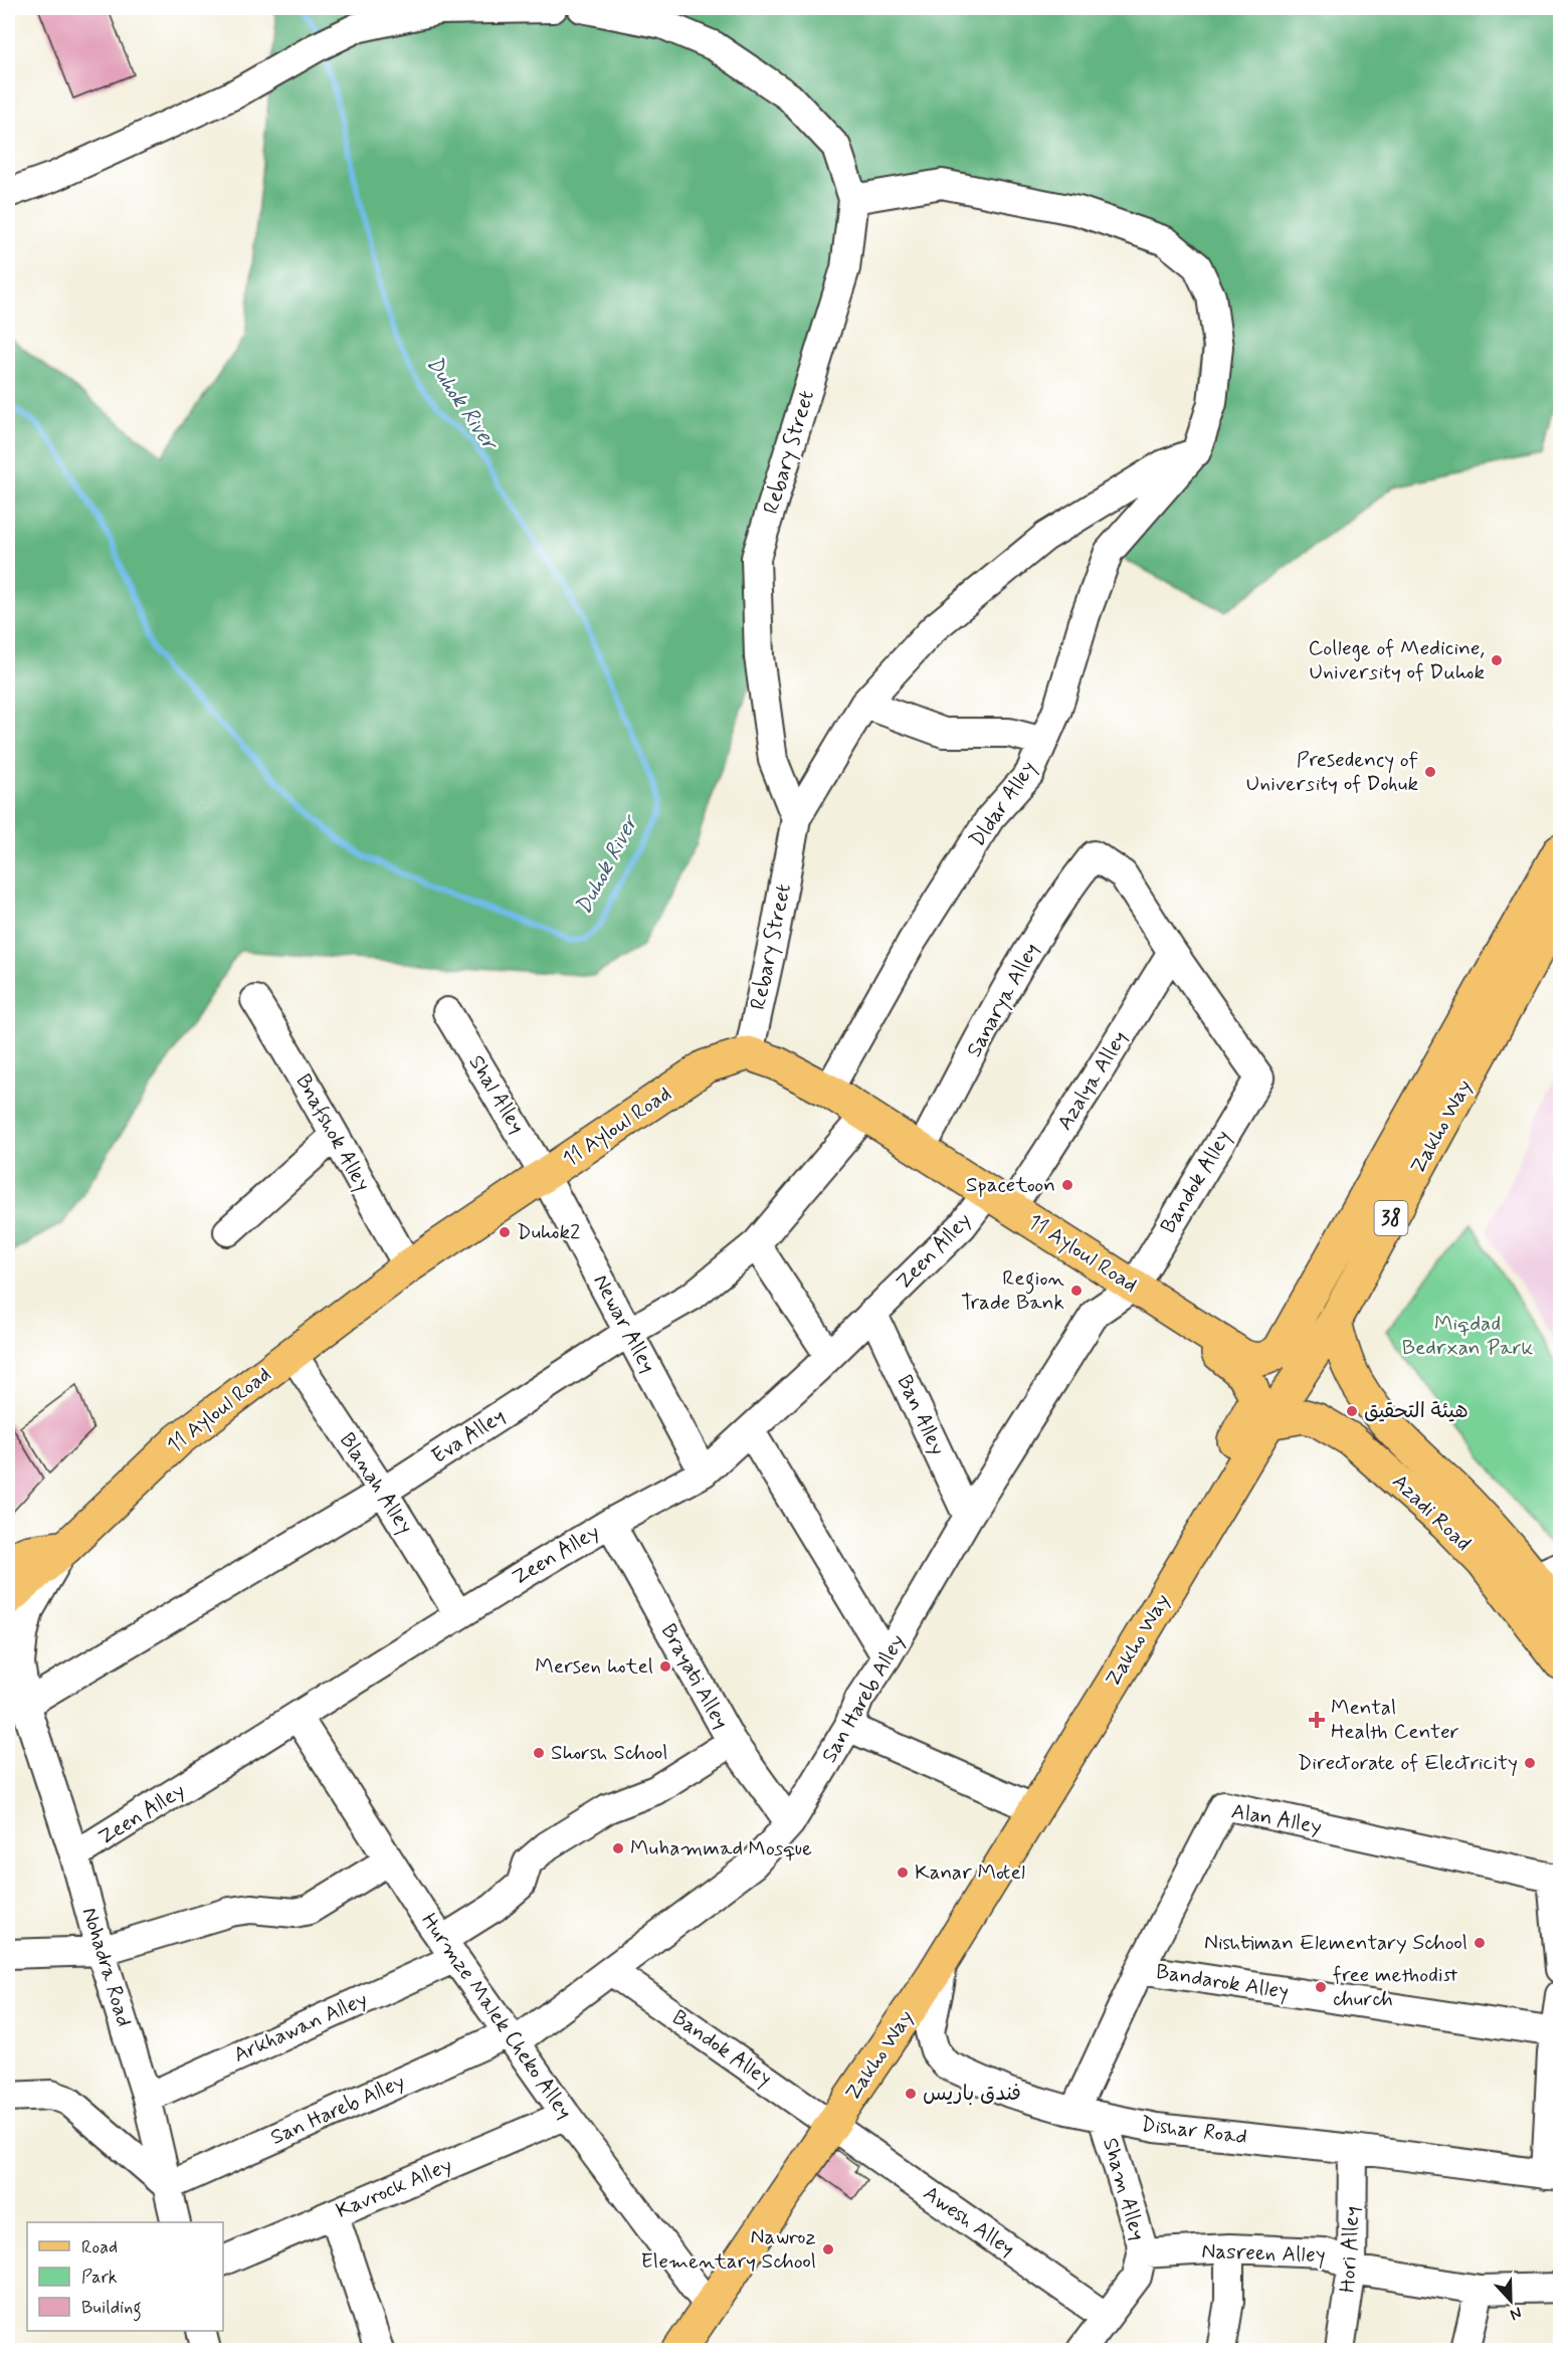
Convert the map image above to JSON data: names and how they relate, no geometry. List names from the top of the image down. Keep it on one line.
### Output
{"streets":{"main road":["11 Ayloul Road","Zakho Way","38","Azadi Road"],"street":["Rebary Street","Dldar Alley","Sanarya Alley","Azalya Alley","Shal Alley","Bnafshok Alley","Bandok Alley","Zeen Alley","Newar Alley","Ban Alley","Eva Alley","Blanah Alley","Brayati Alley","San Hareb Alley","Alan Alley","Nohadra Road","Bandarok Alley","Hurmze Malek Cheko Alley","Arkhawan Alley","Dishar Road","Kavrock Alley","Sham Alley","Awesh Alley","Hori Alley","Nasreen Alley"]},"crossings":[["Rebary Street","11 Ayloul Road"],["Dldar Alley","11 Ayloul Road"],["Sanarya Alley","Azalya Alley"],["Sanarya Alley","11 Ayloul Road"],["Sanarya Alley","Bandok Alley"],["Azalya Alley","11 Ayloul Road"],["Azalya Alley","Bandok Alley"],["Azalya Alley","Zeen Alley"],["Shal Alley","11 Ayloul Road"],["Shal Alley","Newar Alley"],["11 Ayloul Road","Zakho Way"],["11 Ayloul Road","Bnafshok Alley"],["11 Ayloul Road","Bandok Alley"],["11 Ayloul Road","Zeen Alley"],["11 Ayloul Road","Newar Alley"],["11 Ayloul Road","Eva Alley"],["11 Ayloul Road","Blanah Alley"],["11 Ayloul Road","San Hareb Alley"],["11 Ayloul Road","Nohadra Road"],["Zakho Way","Bandok Alley"],["Zakho Way","Azadi Road"],["Zakho Way","Hurmze Malek Cheko Alley"],["Zakho Way","Dishar Road"],["Zakho Way","Awesh Alley"],["Bandok Alley","San Hareb Alley"],["Bandok Alley","Awesh Alley"],["Zeen Alley","Newar Alley"],["Zeen Alley","Ban Alley"],["Zeen Alley","Blanah Alley"],["Zeen Alley","Brayati Alley"],["Zeen Alley","Nohadra Road"],["Zeen Alley","Hurmze Malek Cheko Alley"],["Newar Alley","Eva Alley"],["Ban Alley","San Hareb Alley"],["Eva Alley","Blanah Alley"],["Eva Alley","Nohadra Road"],["Brayati Alley","San Hareb Alley"],["Brayati Alley","Arkhawan Alley"],["San Hareb Alley","Nohadra Road"],["San Hareb Alley","Hurmze Malek Cheko Alley"],["Alan Alley","Bandarok Alley"],["Alan Alley","Dishar Road"],["Nohadra Road","Arkhawan Alley"],["Hurmze Malek Cheko Alley","Arkhawan Alley"],["Hurmze Malek Cheko Alley","Kavrock Alley"],["Dishar Road","Sham Alley"],["Dishar Road","Hori Alley"],["Sham Alley","Awesh Alley"],["Sham Alley","Nasreen Alley"],["Hori Alley","Nasreen Alley"]],"water":["Duhok River"],"parks":["Miqdad Bedrxan Park"],"places":{"other":["College of Medicine, University of Duhok","Presedency of University of Dohuk","Spacetoon","Duhok2","Region Trade Bank","هيئة التحقيق","Mersen hotel","Shorsh School","Directorate of Electricity","Muhammad Mosque","Kanar Motel","Nishtiman Elementary School","free methodist church","فندق باريس","Nawroz Elementary School"],"health":["Mental Health Center"]},"legend":["Road","Park","Building"],"north":"bottom"}
